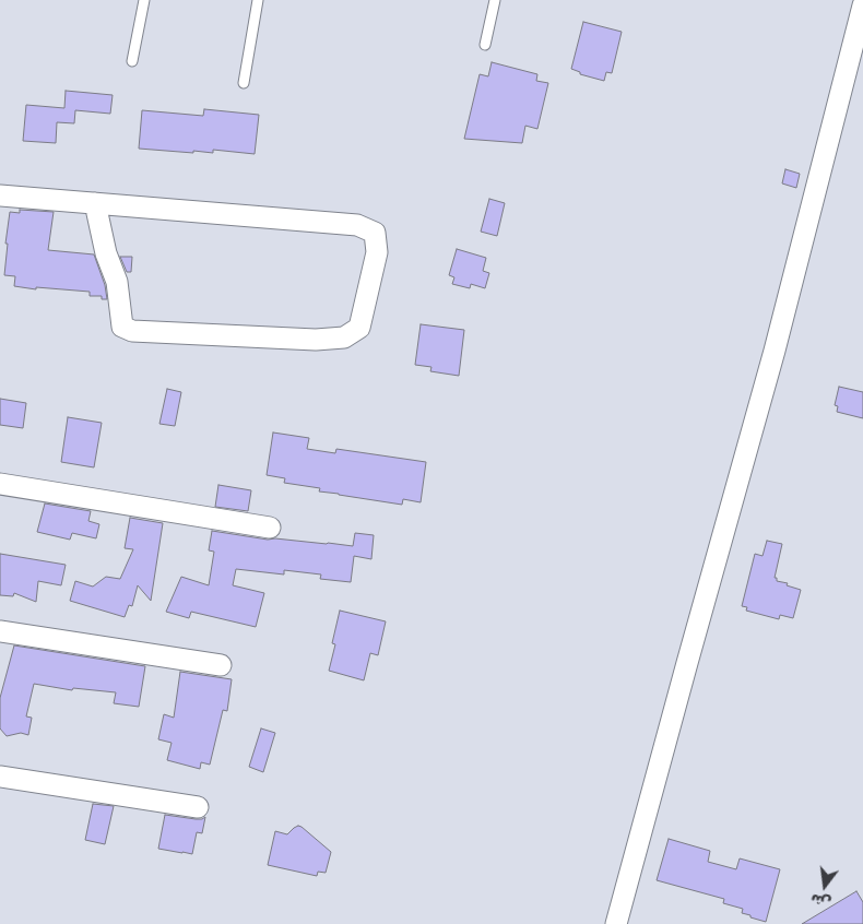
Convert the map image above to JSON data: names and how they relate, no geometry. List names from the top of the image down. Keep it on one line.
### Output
{"north":"bottom"}
